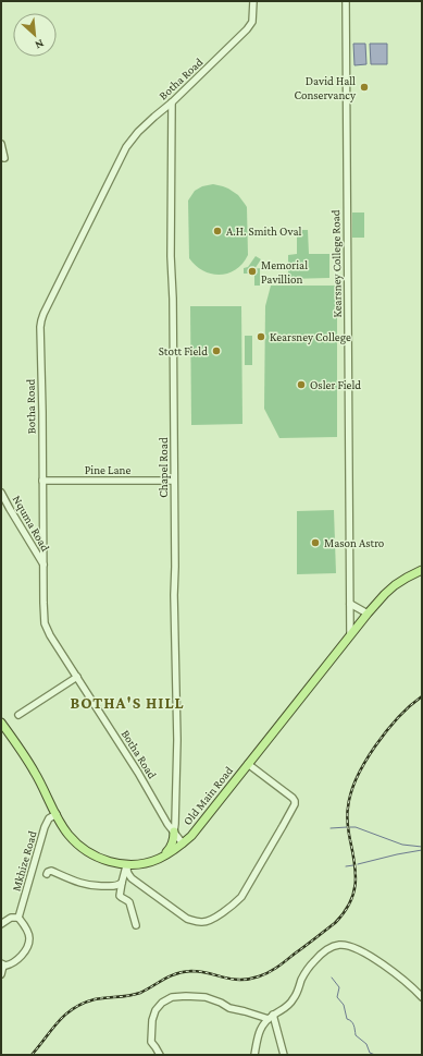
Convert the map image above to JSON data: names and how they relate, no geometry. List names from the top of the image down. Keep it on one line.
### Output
{"streets":{"main road":["Old Main Road"],"street":["Botha Road","Kearsney College Road","Chapel Road","Pine Lane","Nquma Road","Mkhize Road"]},"crossings":[["Botha Road","Chapel Road"],["Botha Road","Pine Lane"],["Botha Road","Nquma Road"],["Botha Road","Old Main Road"],["Kearsney College Road","Old Main Road"],["Chapel Road","Pine Lane"],["Old Main Road","Mkhize Road"]],"districts":["BOTHA'S HILL"],"places":["David Hall Conservancy","A.H. Smith Oval","Memorial Pavillion","Kearsney College","Stott Field","Osler Field","Mason Astro"],"north":"bottom right"}
